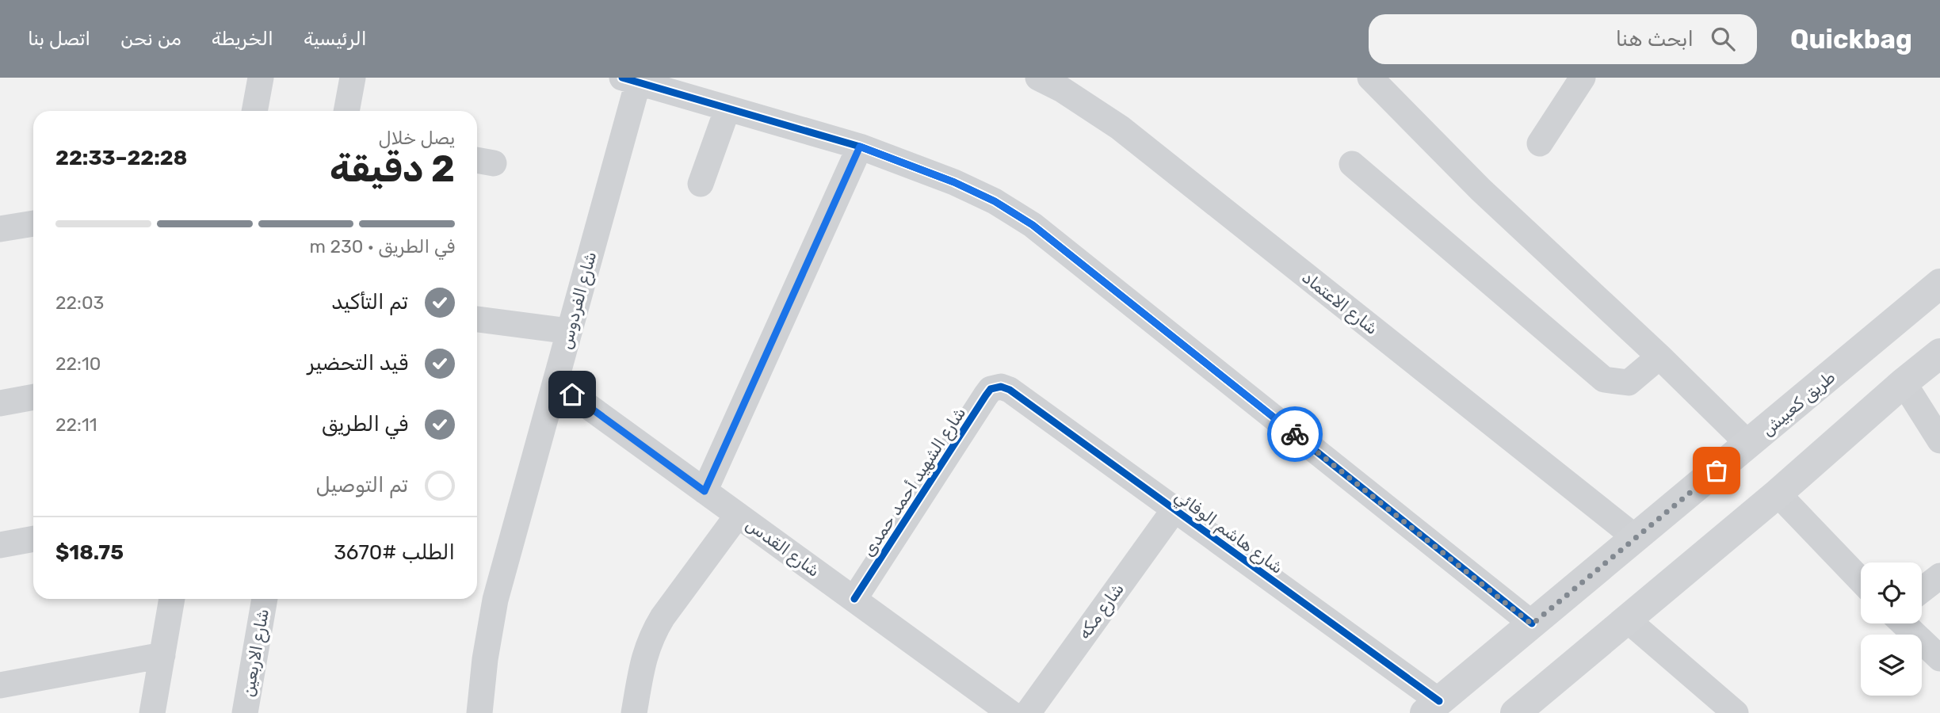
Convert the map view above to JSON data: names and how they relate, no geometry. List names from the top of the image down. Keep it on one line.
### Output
{"streets":{"street":["شارع الفردوس","شارع الاعتماد","طريق كعبيش","شارع الشهيد أحمد حمدى","شارع هاشم الوفائي","شارع القدس","شارع مكه","شارع الاربعين"]},"crossings":[["شارع الفردوس","شارع القدس"],["شارع الاعتماد","طريق كعبيش"],["طريق كعبيش","شارع هاشم الوفائي"],["شارع الشهيد أحمد حمدى","شارع هاشم الوفائي"],["شارع الشهيد أحمد حمدى","شارع القدس"],["شارع هاشم الوفائي","شارع مكه"]],"page":{"header":"Quickbag","search":"ابحث هنا","nav":["الرئيسية","الخريطة","من نحن","اتصل بنا"],"heading":["2 دقيقة","يصل خلال","22:28–22:33"],"panel":["الطلب #3670","$18.75"],"bar":"في الطريق · 230 m","list":[["تم التأكيد","22:03"],["قيد التحضير","22:10"],["في الطريق","22:11"],"تم التوصيل"]}}
